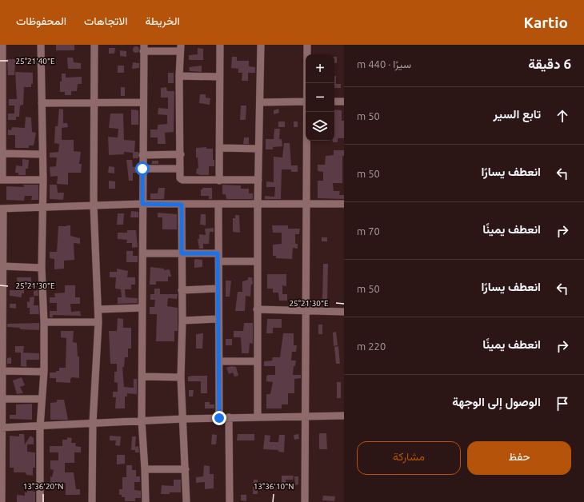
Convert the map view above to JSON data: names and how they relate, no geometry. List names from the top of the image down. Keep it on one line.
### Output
{"page":{"header":"Kartio","nav":["الخريطة","الاتجاهات","المحفوظات"],"heading":["6 دقيقة","سيرًا · 440 m"],"map_buttons":["+","−"],"list":[["تابع السير","50 m"],["انعطف يسارًا","50 m"],["انعطف يمينًا","70 m"],["انعطف يسارًا","50 m"],["انعطف يمينًا","220 m"],"الوصول إلى الوجهة"],"buttons":["حفظ","مشاركة"]},"coordinates":["25°21'40\"E","25°21'30\"E","13°36'20\"N","13°36'10\"N"]}
